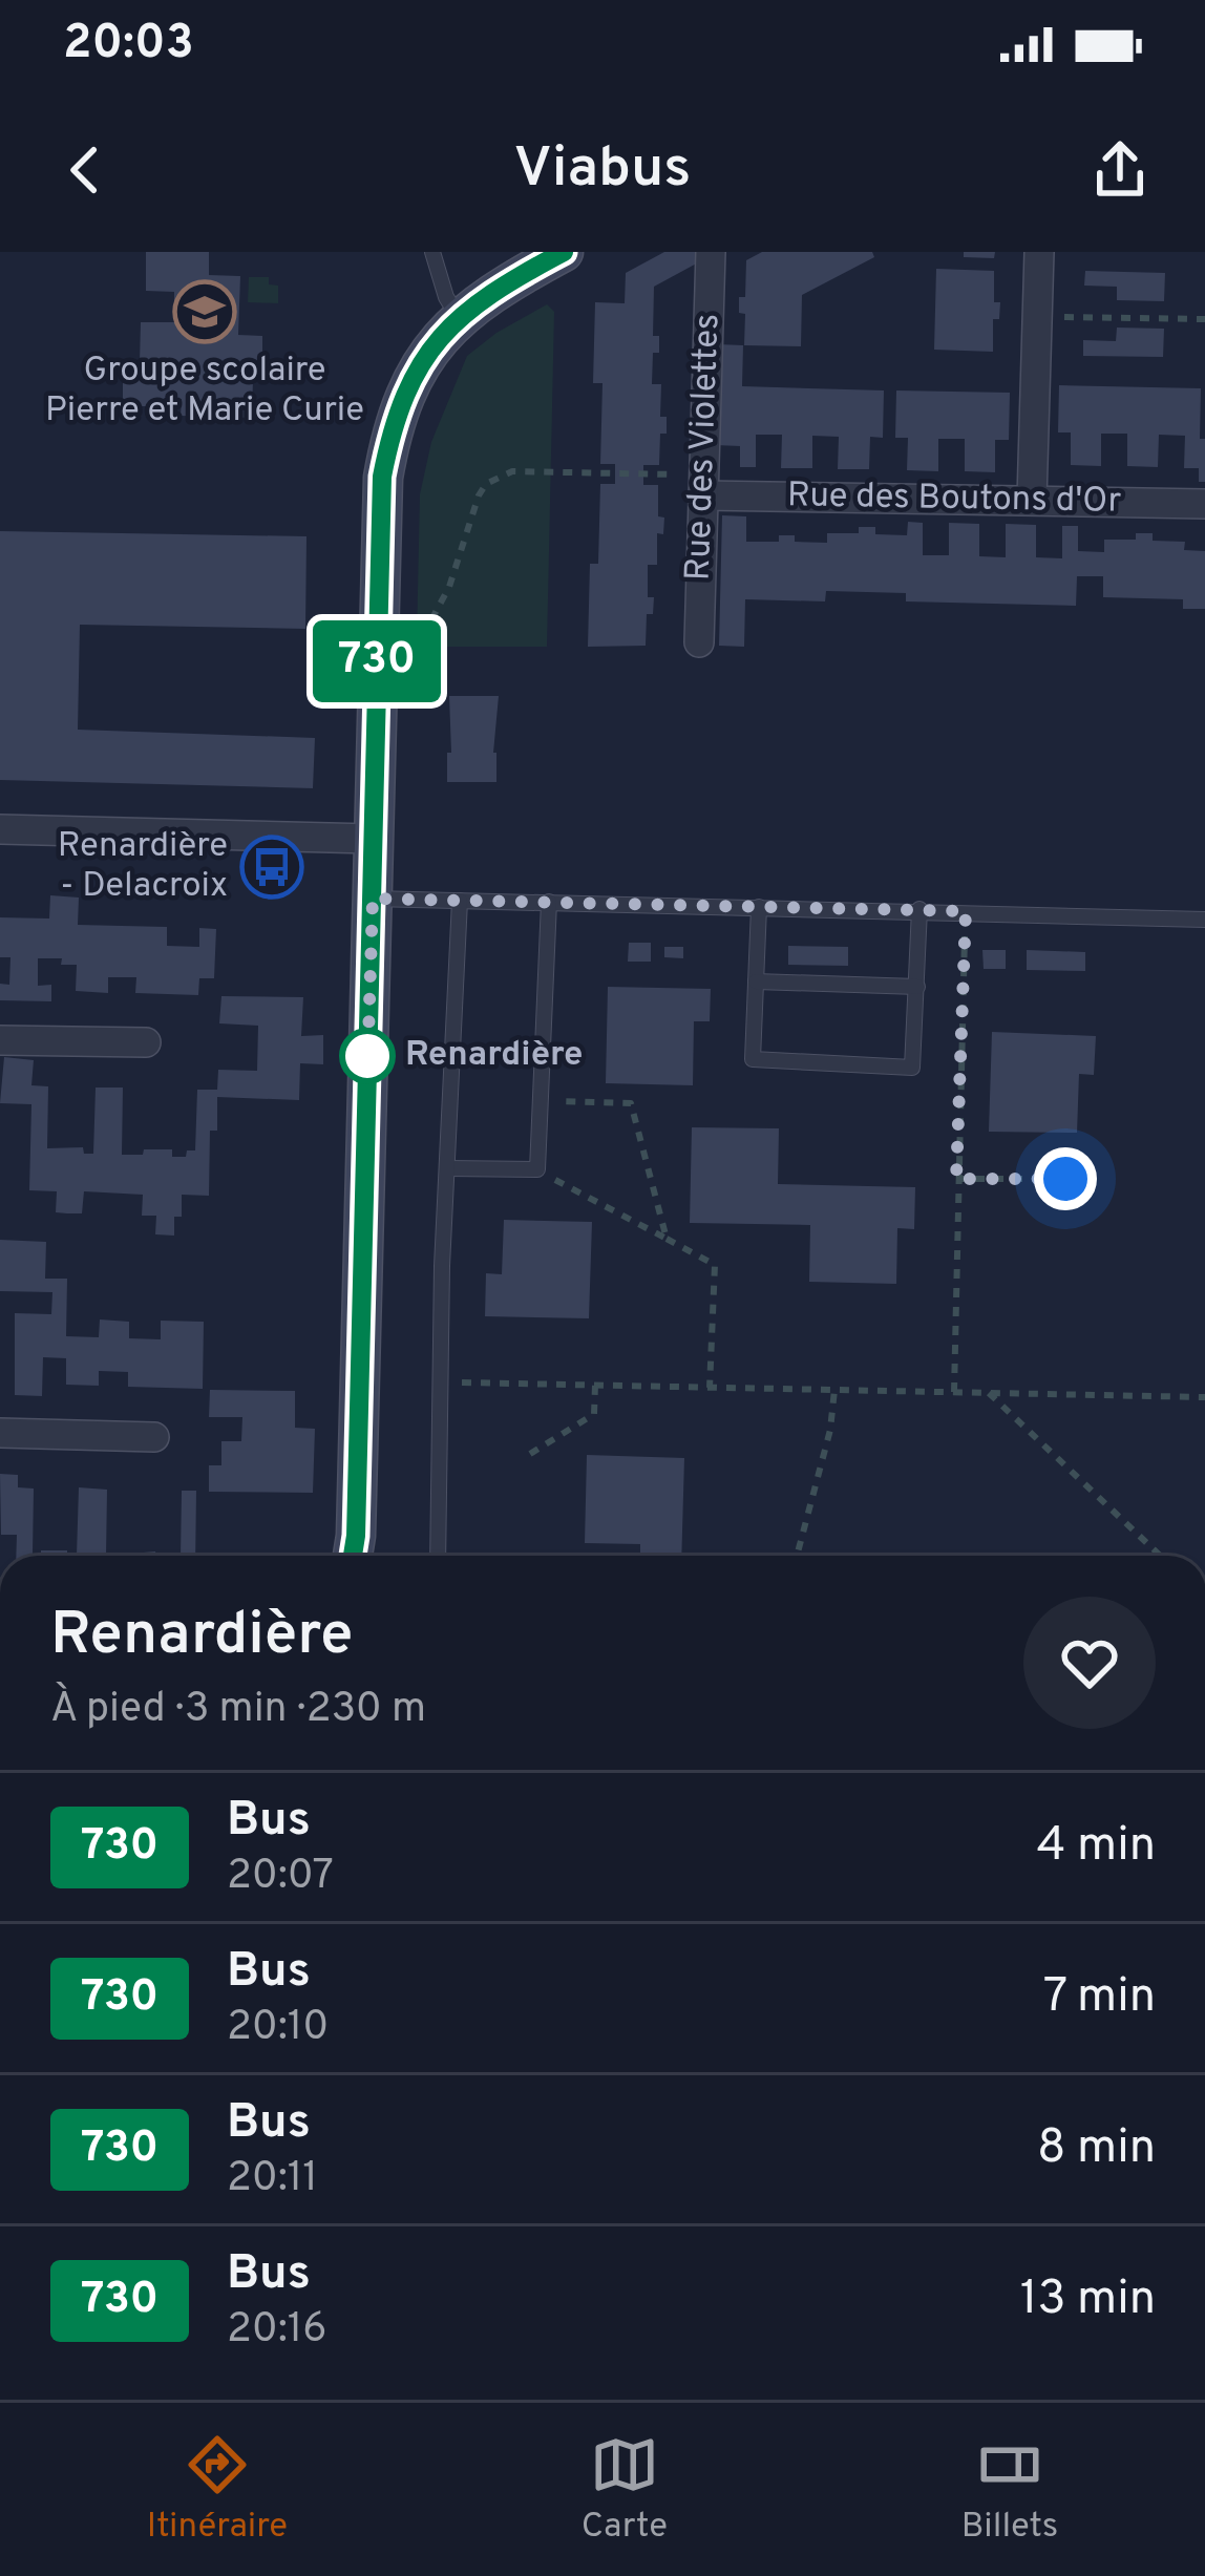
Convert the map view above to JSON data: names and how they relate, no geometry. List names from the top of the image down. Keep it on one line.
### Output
{"streets":{"street":["Rue des Violettes","Rue des Boutons d'Or"]},"crossings":[["Rue des Violettes","Rue des Boutons d'Or"]],"places":{"school or university":["Groupe scolaire Pierre et Marie Curie"],"bus stop":["Renardière - Delacroix"],"other":["Renardière"]},"lines":["bus line 730"],"page":{"status":"20:03","header":"Viabus","on_map":"730","heading":["Renardière","À pied · 3 min · 230 m"],"list":[{"mark":"730","name":"Bus","note":"20:07","value":"4 min"},{"mark":"730","name":"Bus","note":"20:10","value":"7 min"},{"mark":"730","name":"Bus","note":"20:11","value":"8 min"},{"mark":"730","name":"Bus","note":"20:16","value":"13 min"}],"tabs":["Itinéraire","Carte","Billets"]}}
